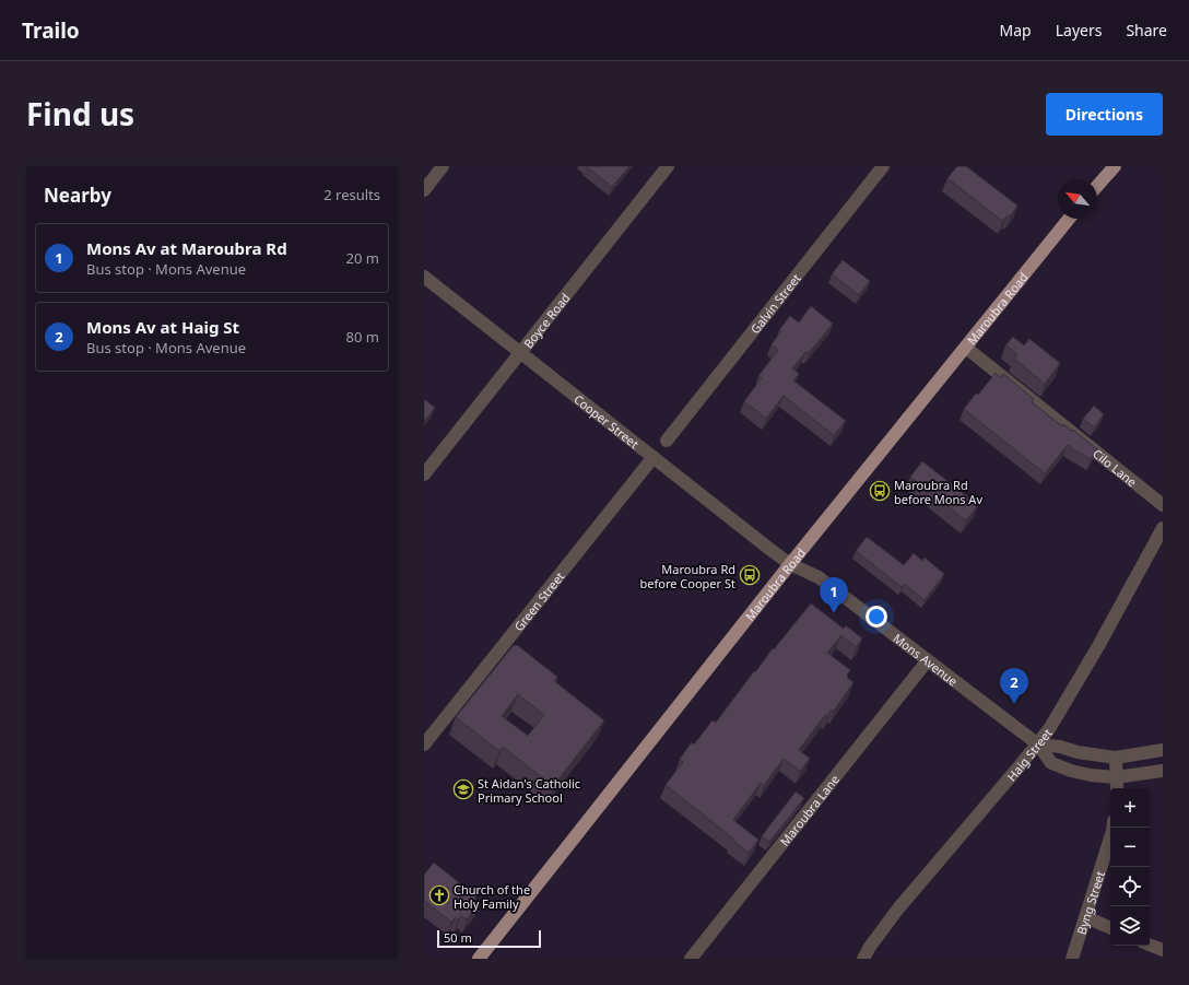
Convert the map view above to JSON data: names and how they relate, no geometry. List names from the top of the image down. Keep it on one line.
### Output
{"streets":{"main road":["Maroubra Road"],"street":["Galvin Street","Boyce Road","Cooper Street","Cilo Lane","Green Street","Mons Avenue","Haig Street","Maroubra Lane","Byng Street"]},"crossings":[["Maroubra Road","Cooper Street"],["Maroubra Road","Cilo Lane"],["Maroubra Road","Mons Avenue"],["Boyce Road","Cooper Street"],["Cooper Street","Green Street"],["Cooper Street","Mons Avenue"],["Mons Avenue","Haig Street"],["Mons Avenue","Maroubra Lane"]],"places":{"bus stop":["Maroubra Rd before Mons Av","Maroubra Rd before Cooper St"],"school or university":["St Aidan's Catholic Primary School"],"church":["Church of the Holy Family"]},"scale_bar":"50 m","north":"top left","page":{"header":"Trailo","nav":["Map","Layers","Share"],"title":"Find us","buttons":"Directions","heading":["Nearby","2 results"],"list":[{"mark":"1","name":"Mons Av at Maroubra Rd","note":"Bus stop · Mons Avenue","value":"20 m"},{"mark":"2","name":"Mons Av at Haig St","note":"Bus stop · Mons Avenue","value":"80 m"}],"pins":["1","2"],"map_buttons":["+","−"],"scale":"50 m"}}
